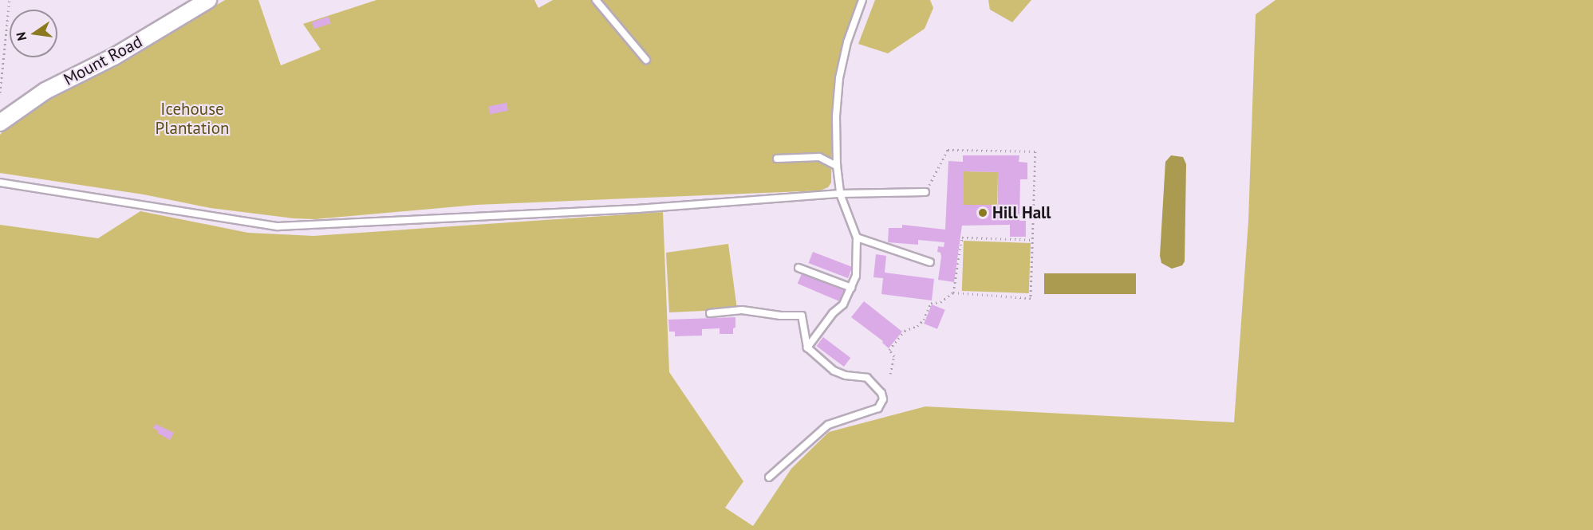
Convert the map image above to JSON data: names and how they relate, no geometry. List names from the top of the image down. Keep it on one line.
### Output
{"streets":{"street":["Mount Road"]},"parks":["Icehouse Plantation"],"places":["Hill Hall"],"north":"left"}
